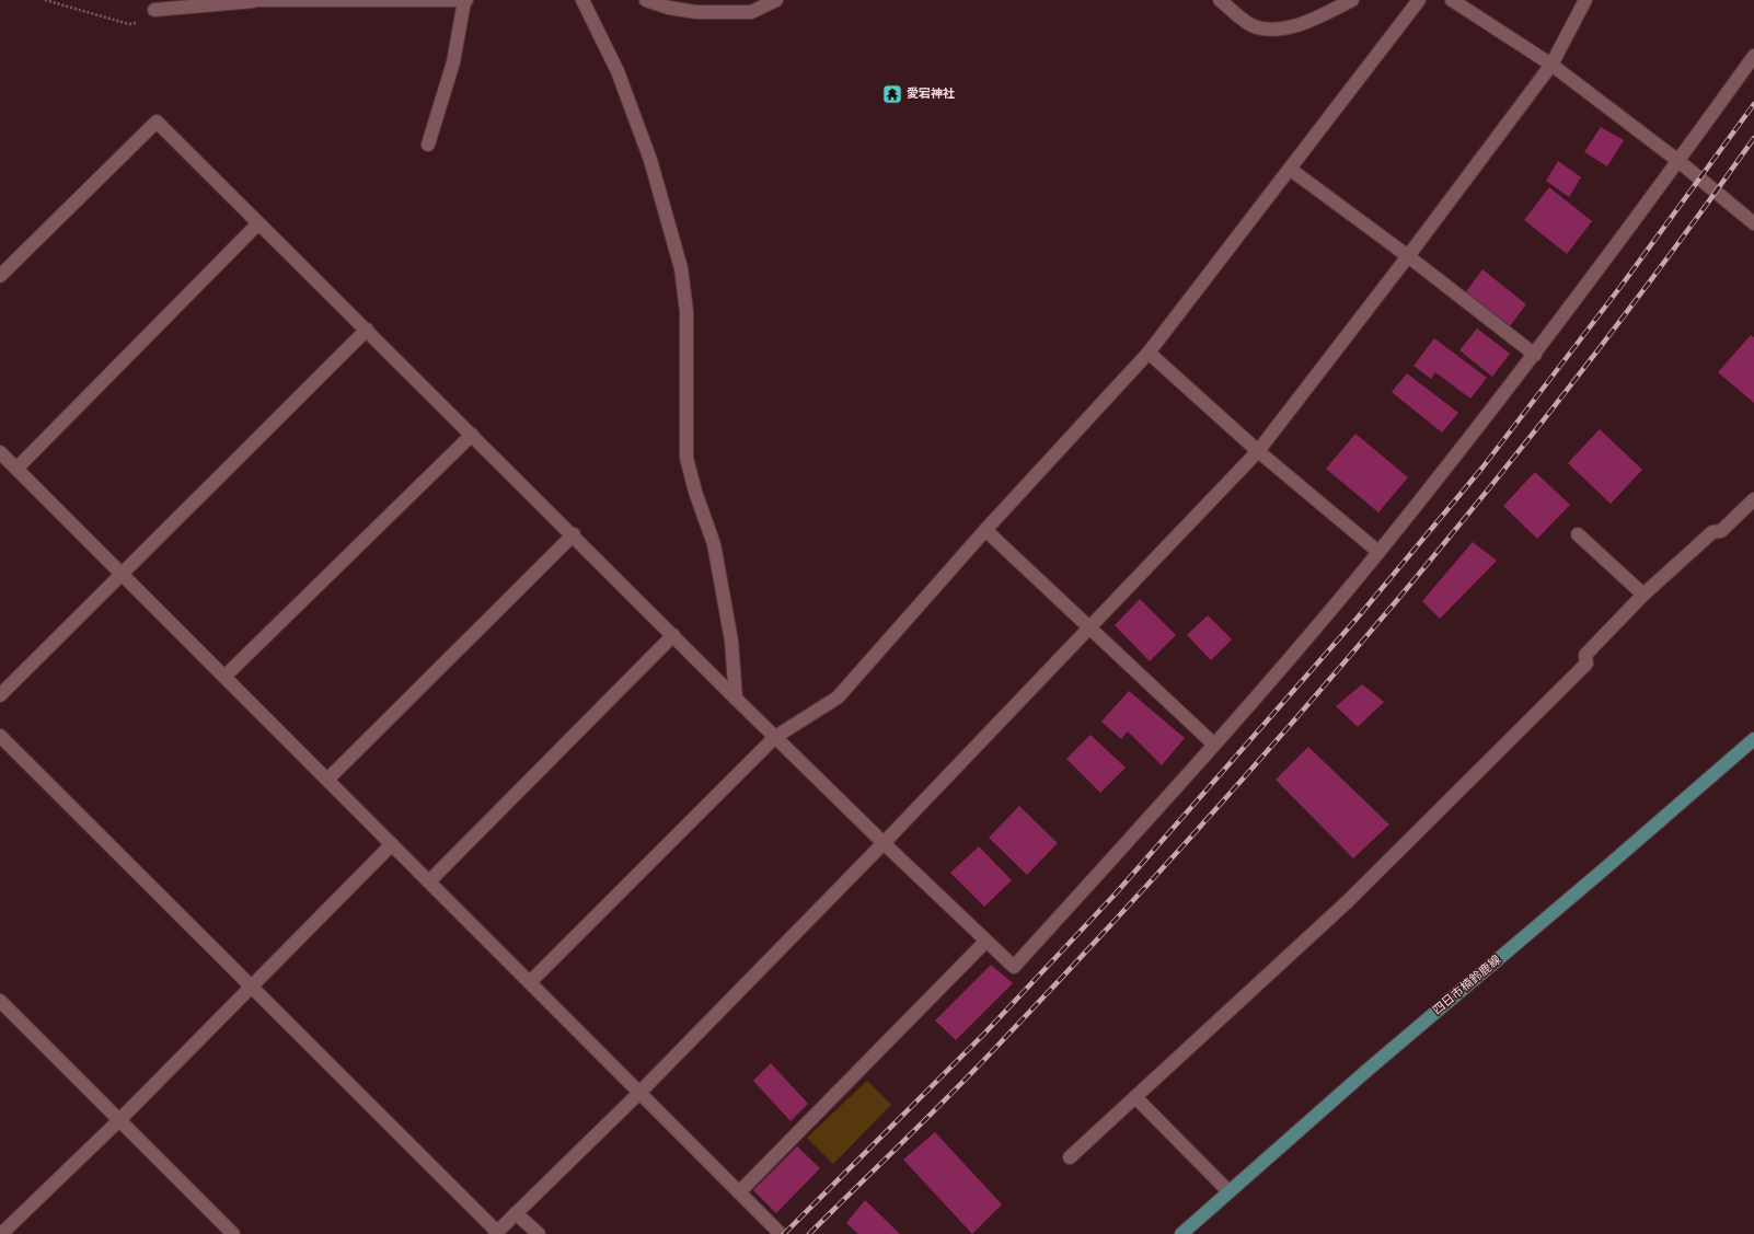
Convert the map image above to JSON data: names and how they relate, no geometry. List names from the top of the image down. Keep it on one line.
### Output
{"streets":{"main road":["四日市楠鈴鹿線"]},"places":{"temple":["愛宕神社"]}}
